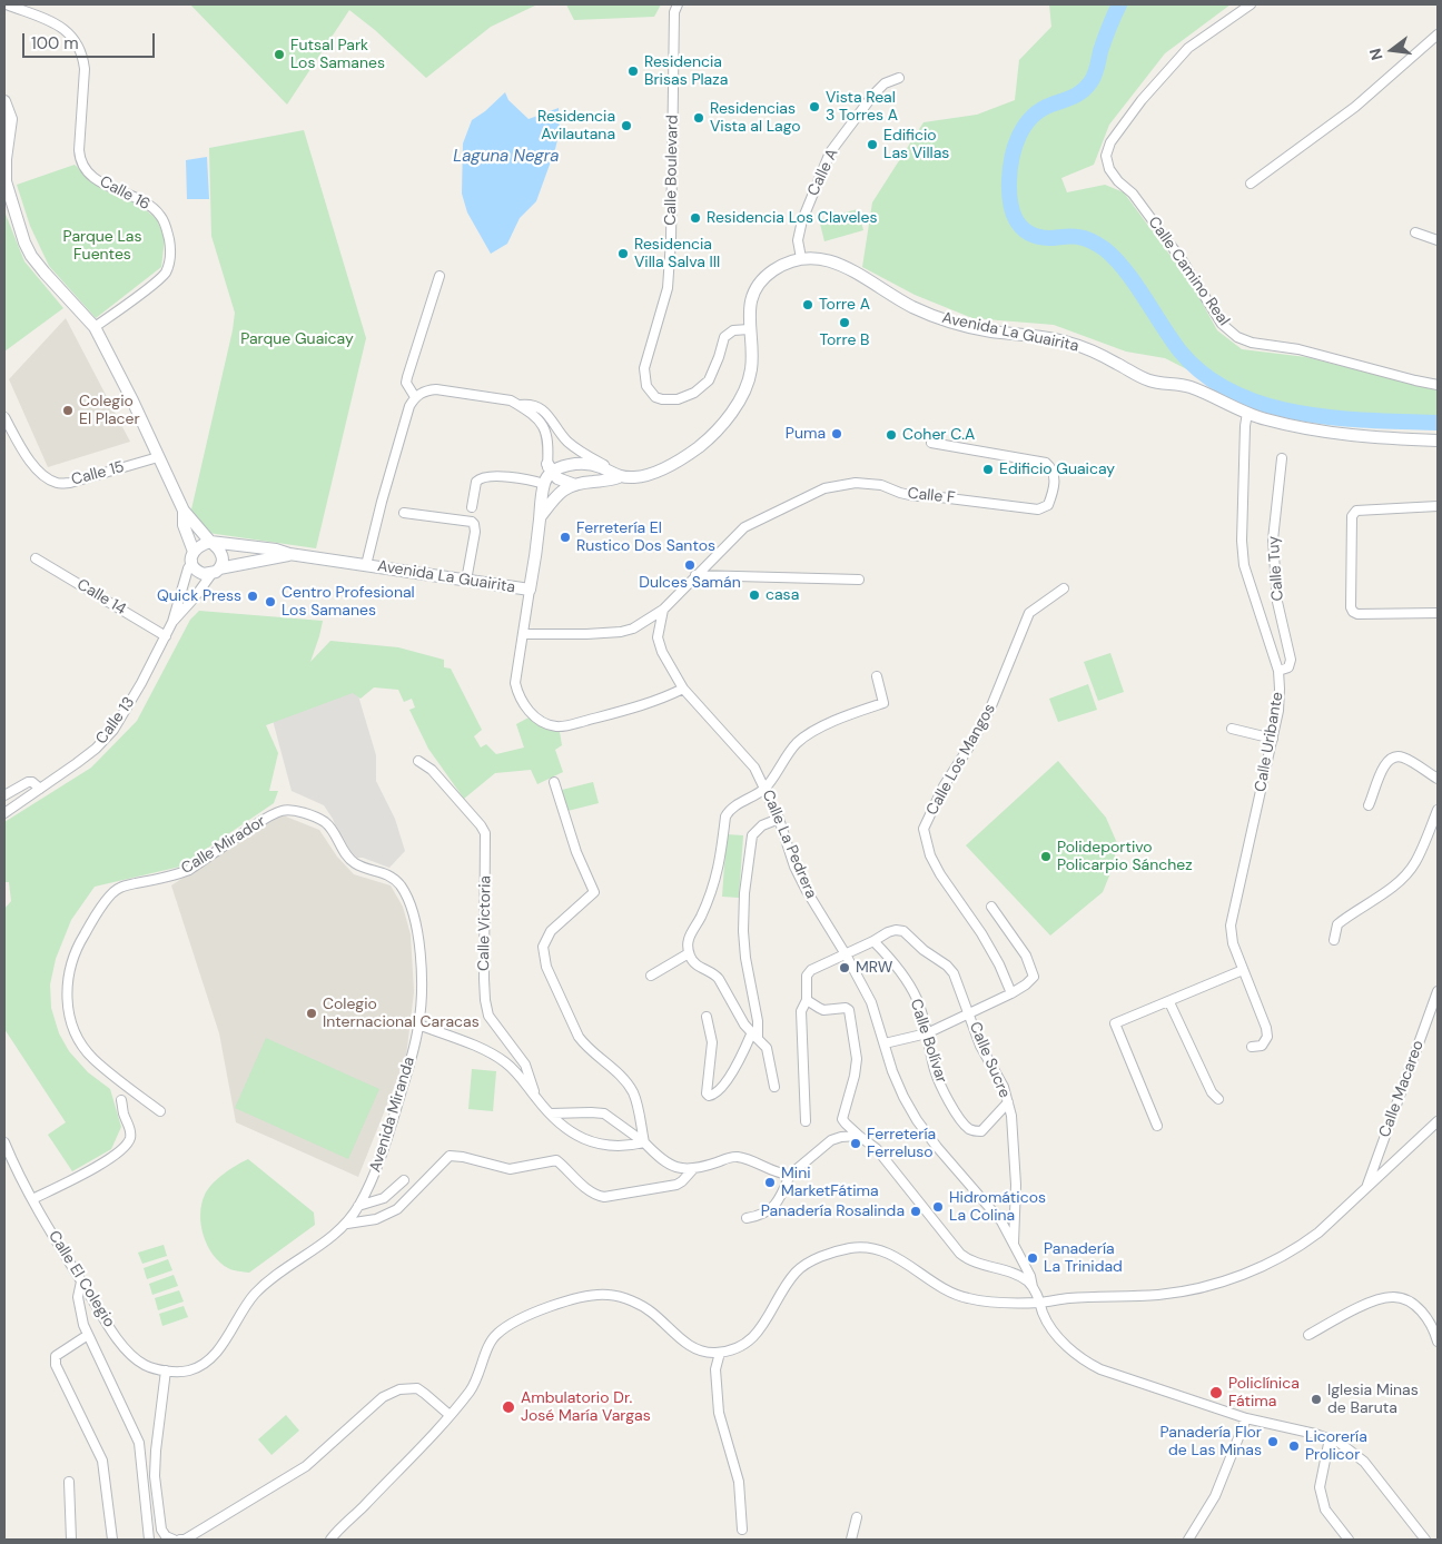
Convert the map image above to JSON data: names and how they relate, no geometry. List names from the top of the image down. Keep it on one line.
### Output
{"streets":{"street":["Calle Boulevard","Calle A","Calle 16","Calle Camino Real","Avenida La Guairita","Calle 15","Calle F","Calle Tuy","Calle 14","Calle 13","Calle Uribante","Calle Los Mangos","Calle La Pedrera","Calle Mirador","Calle Victoria","Calle Bolívar","Calle Sucre","Calle Macareo","Avenida Miranda","Calle El Colegio"]},"crossings":[["Calle Boulevard","Avenida La Guairita"],["Calle A","Avenida La Guairita"],["Avenida La Guairita","Calle 13"],["Avenida La Guairita","Calle Uribante"],["Calle F","Calle La Pedrera"],["Calle Tuy","Calle Uribante"],["Calle 14","Calle 13"],["Calle La Pedrera","Calle Sucre"],["Calle Mirador","Avenida Miranda"],["Calle Bolívar","Calle Sucre"],["Avenida Miranda","Calle El Colegio"]],"water":["Laguna Negra"],"parks":["Parque Las Fuentes","Parque Guaicay"],"places":["Futsal Park Los Samanes","Residencia Brisas Plaza","Vista Real 3 Torres A","Residencias Vista al Lago","Residencia Avilautana","Edificio Las Villas","Residencia Los Claveles","Residencia Villa Salva III","Torre A","Torre B","Colegio El Placer","Puma","Coher C.A","Edificio Guaicay","Ferretería El Rustico Dos Santos","Dulces Samán","casa","Quick Press","Centro Profesional Los Samanes","Polideportivo Policarpio Sánchez","MRW","Colegio Internacional Caracas","Ferretería Ferreluso","Mini MarketFátima","Hidromáticos La Colina","Panadería Rosalinda","Panadería La Trinidad","Policlínica Fátima","Iglesia Minas de Baruta","Ambulatorio Dr. José María Vargas","Panadería Flor de Las Minas","Licorería Prolicor"],"scale_bar":"100 m","north":"left"}
